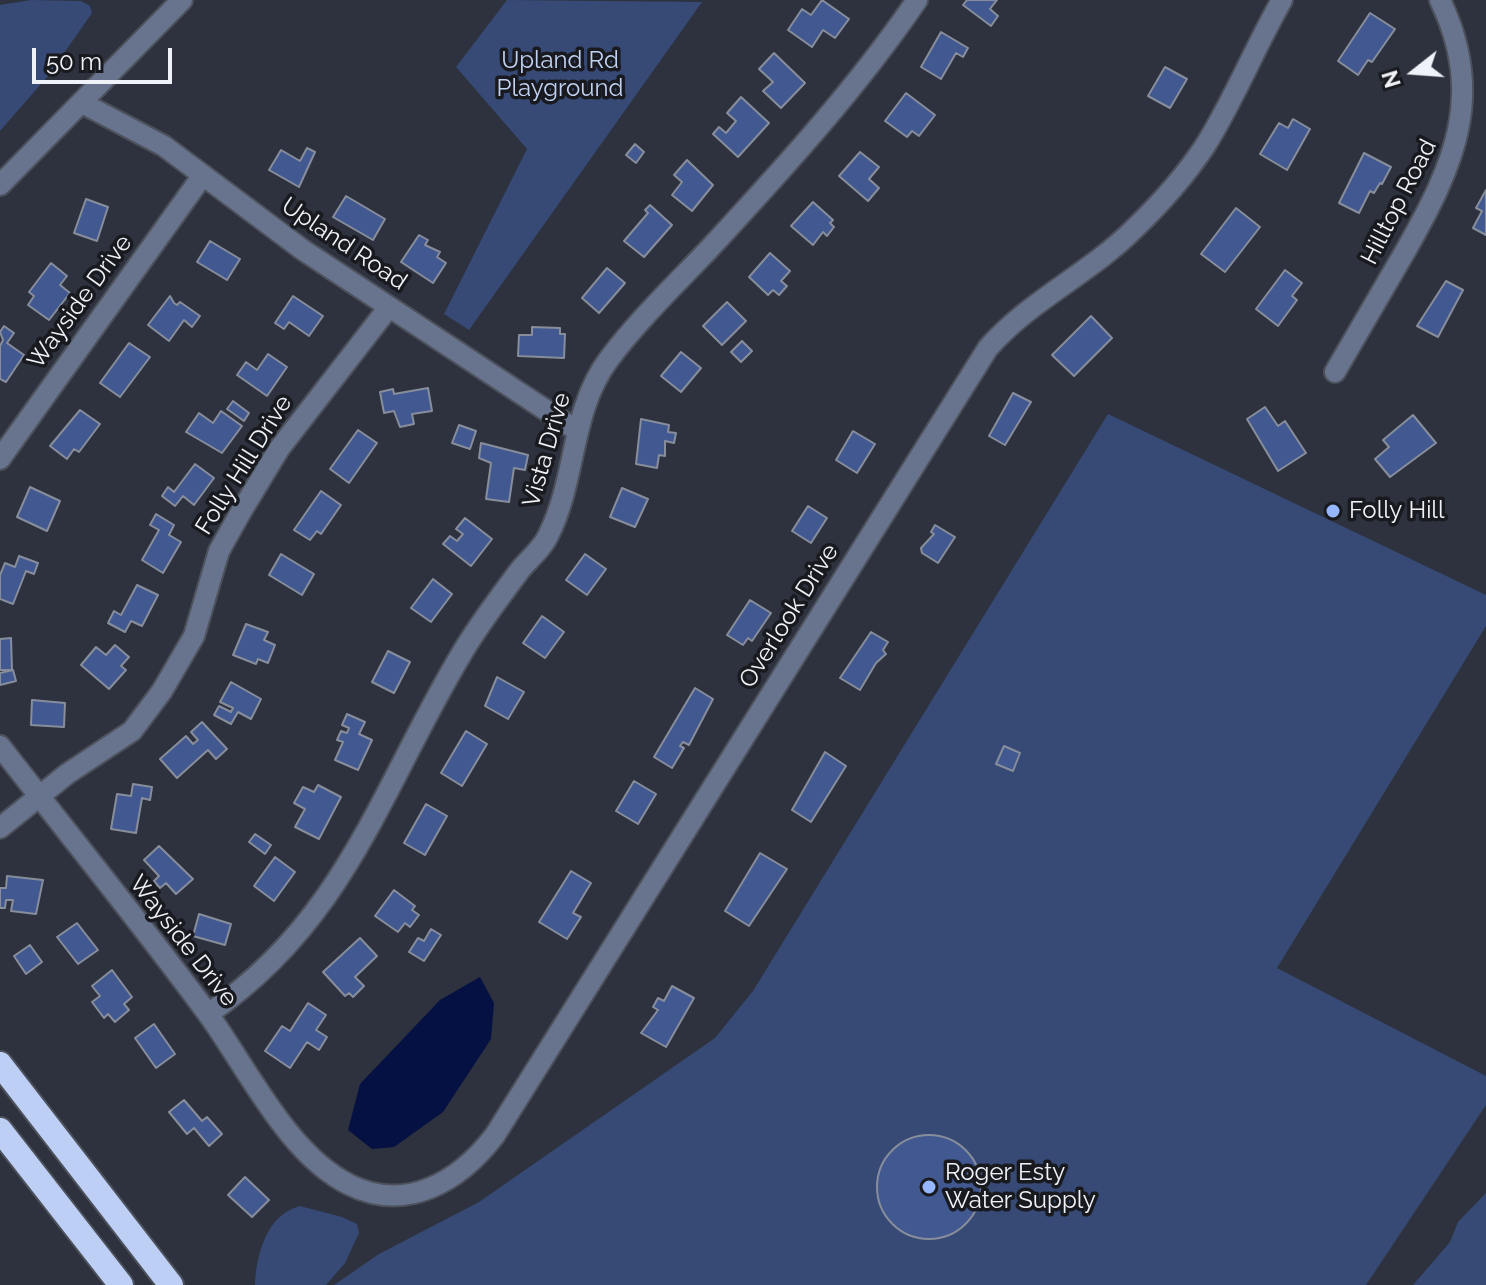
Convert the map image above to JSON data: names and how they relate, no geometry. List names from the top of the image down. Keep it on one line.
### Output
{"streets":{"street":["Hilltop Road","Upland Road","Wayside Drive","Vista Drive","Folly Hill Drive","Overlook Drive"]},"crossings":[["Upland Road","Wayside Drive"],["Upland Road","Vista Drive"],["Upland Road","Folly Hill Drive"],["Wayside Drive","Vista Drive"],["Wayside Drive","Folly Hill Drive"],["Wayside Drive","Overlook Drive"]],"parks":["Upland Rd Playground"],"places":["Folly Hill","Roger Esty Water Supply"],"scale_bar":"50 m","north":"left"}
